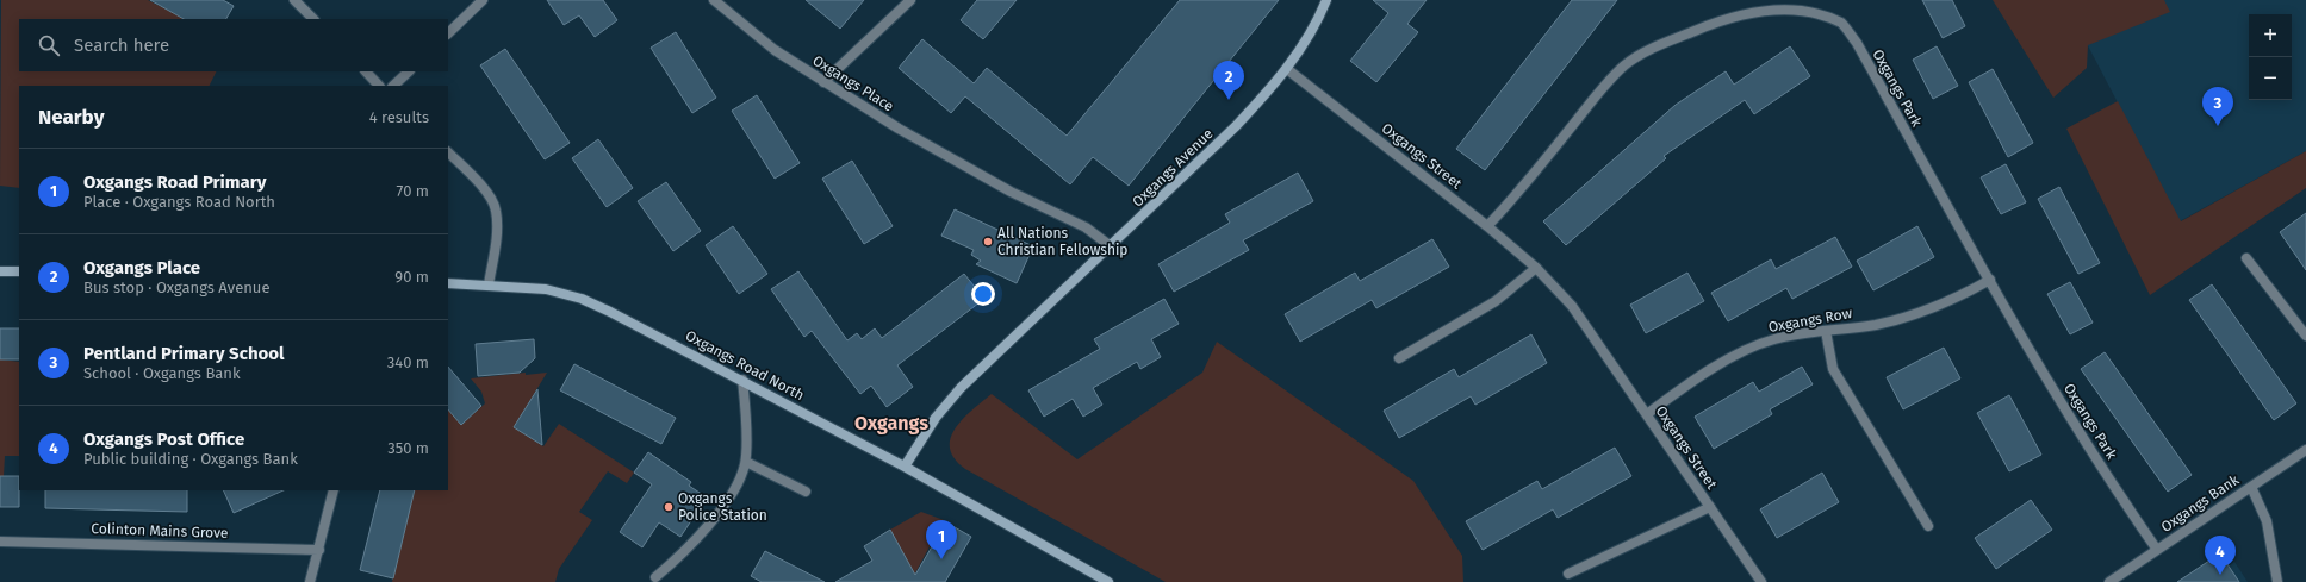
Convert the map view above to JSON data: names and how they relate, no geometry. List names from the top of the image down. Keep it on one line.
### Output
{"streets":{"street":["Oxgangs Place","Oxgangs Park","Oxgangs Street","Oxgangs Avenue","Oxgangs Row","Oxgangs Road North","Oxgangs Bank","Colinton Mains Grove"]},"crossings":[["Oxgangs Place","Oxgangs Avenue"],["Oxgangs Park","Oxgangs Street"],["Oxgangs Park","Oxgangs Row"],["Oxgangs Park","Oxgangs Bank"],["Oxgangs Street","Oxgangs Avenue"],["Oxgangs Street","Oxgangs Row"],["Oxgangs Avenue","Oxgangs Road North"]],"districts":["Oxgangs"],"places":["All Nations Christian Fellowship","Oxgangs Police Station"],"page":{"map_buttons":["+","−"],"search":"Search here","pins":["2","3","1","4"],"heading":["Nearby","4 results"],"list":[{"mark":"1","name":"Oxgangs Road Primary","note":"Place · Oxgangs Road North","value":"70 m"},{"mark":"2","name":"Oxgangs Place","note":"Bus stop · Oxgangs Avenue","value":"90 m"},{"mark":"3","name":"Pentland Primary School","note":"School · Oxgangs Bank","value":"340 m"},{"mark":"4","name":"Oxgangs Post Office","note":"Public building · Oxgangs Bank","value":"350 m"}]}}
